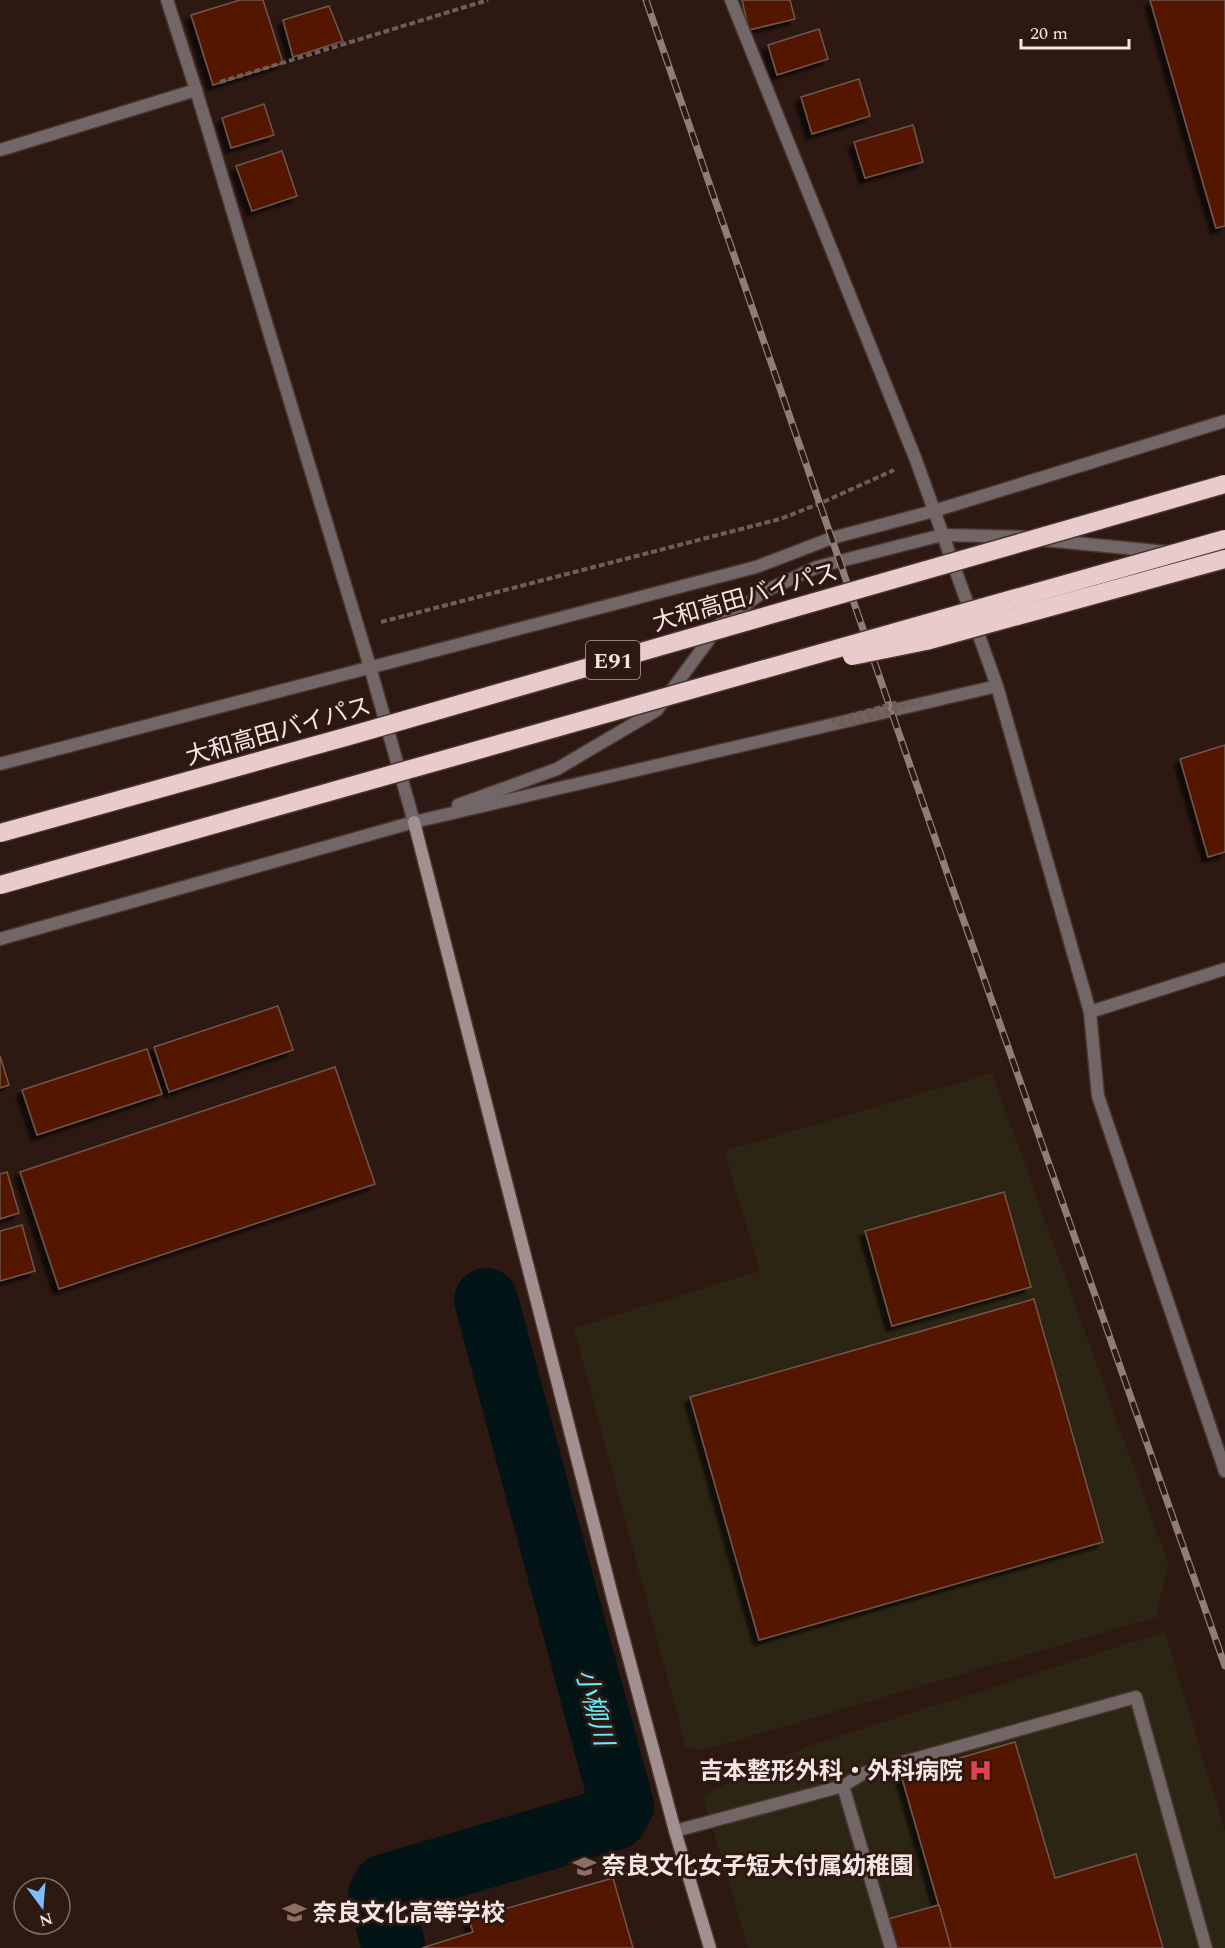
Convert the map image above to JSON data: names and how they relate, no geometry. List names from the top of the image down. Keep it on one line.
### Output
{"streets":{"highway":["大和高田バイパス","E91"]},"water":["小柳川"],"places":{"hospital":["吉本整形外科・外科病院"],"school or university":["奈良文化女子短大付属幼稚園","奈良文化高等学校"]},"scale_bar":"20 m","north":"bottom"}
